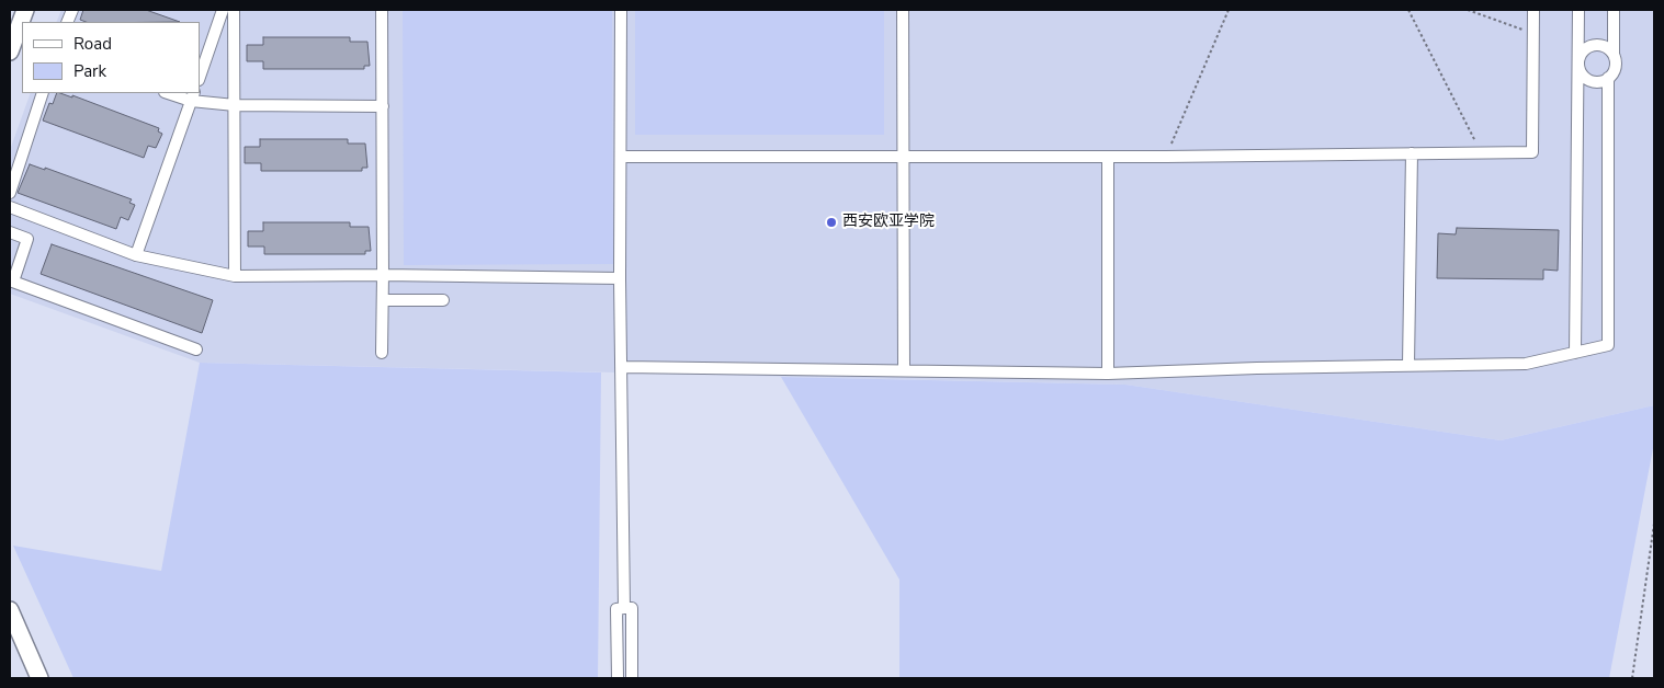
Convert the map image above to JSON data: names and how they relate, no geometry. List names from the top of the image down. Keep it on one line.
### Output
{"places":["西安欧亚学院"],"legend":["Road","Park"]}
